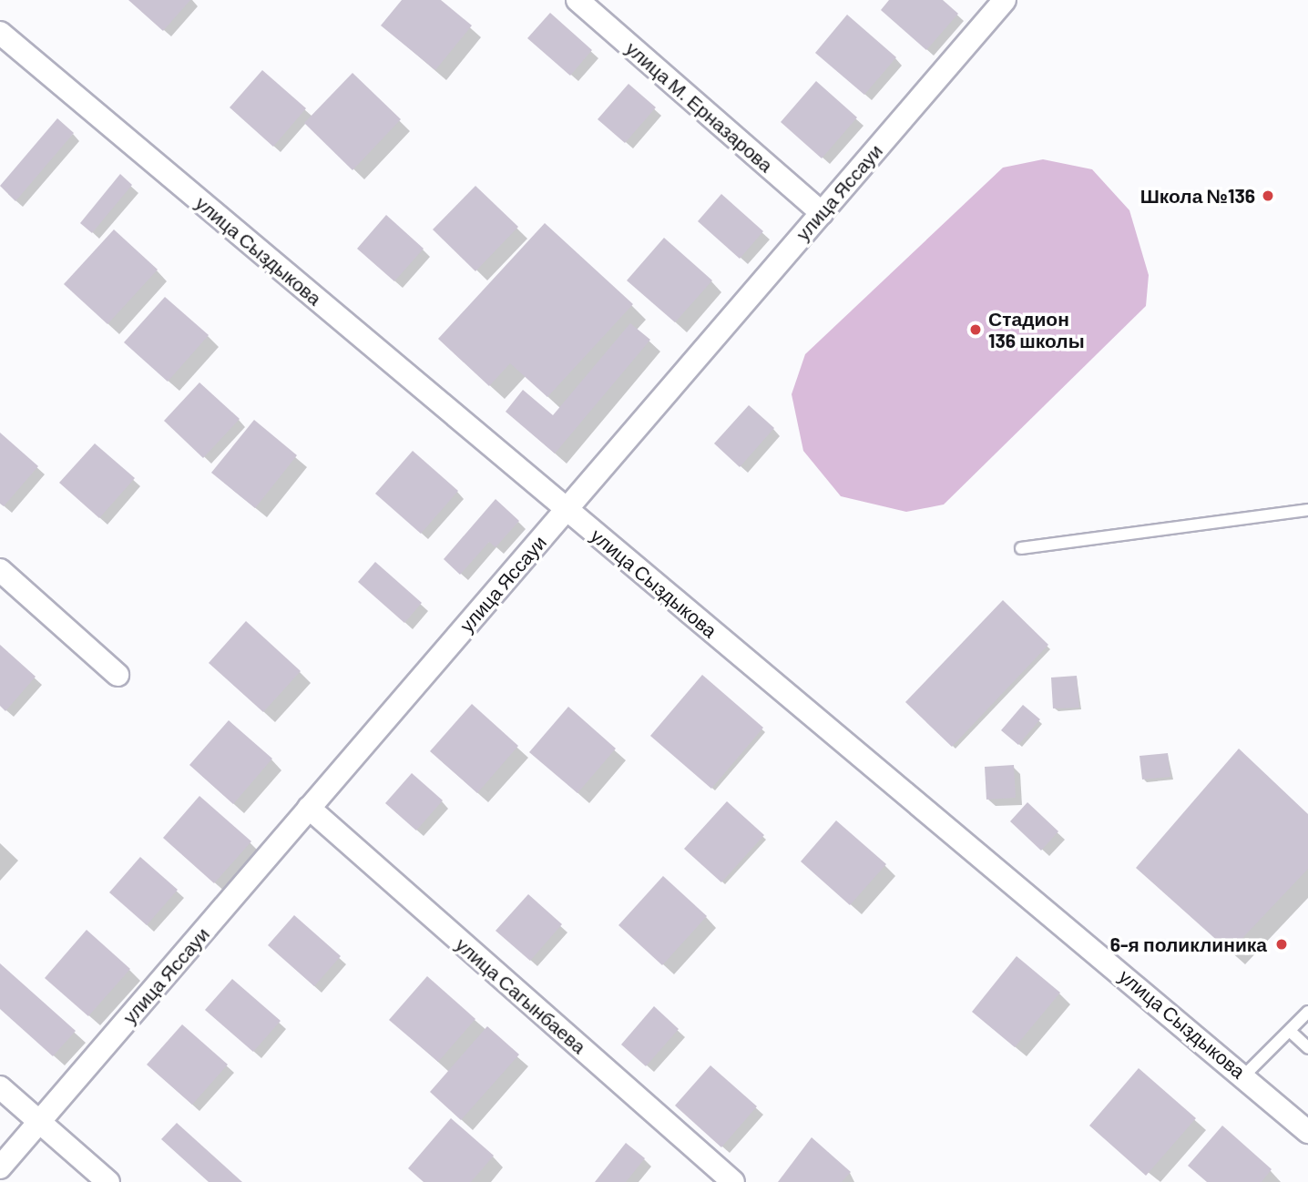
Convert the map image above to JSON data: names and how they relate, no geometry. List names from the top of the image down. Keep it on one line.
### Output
{"streets":{"street":["улица М. Ерназарова","улица Яссауи","улица Сыздыкова","улица Сагынбаева"]},"crossings":[["улица М. Ерназарова","улица Яссауи"],["улица Яссауи","улица Сыздыкова"],["улица Яссауи","улица Сагынбаева"]],"places":["Школа №136","Стадион 136 школы","6-я поликлиника"]}
